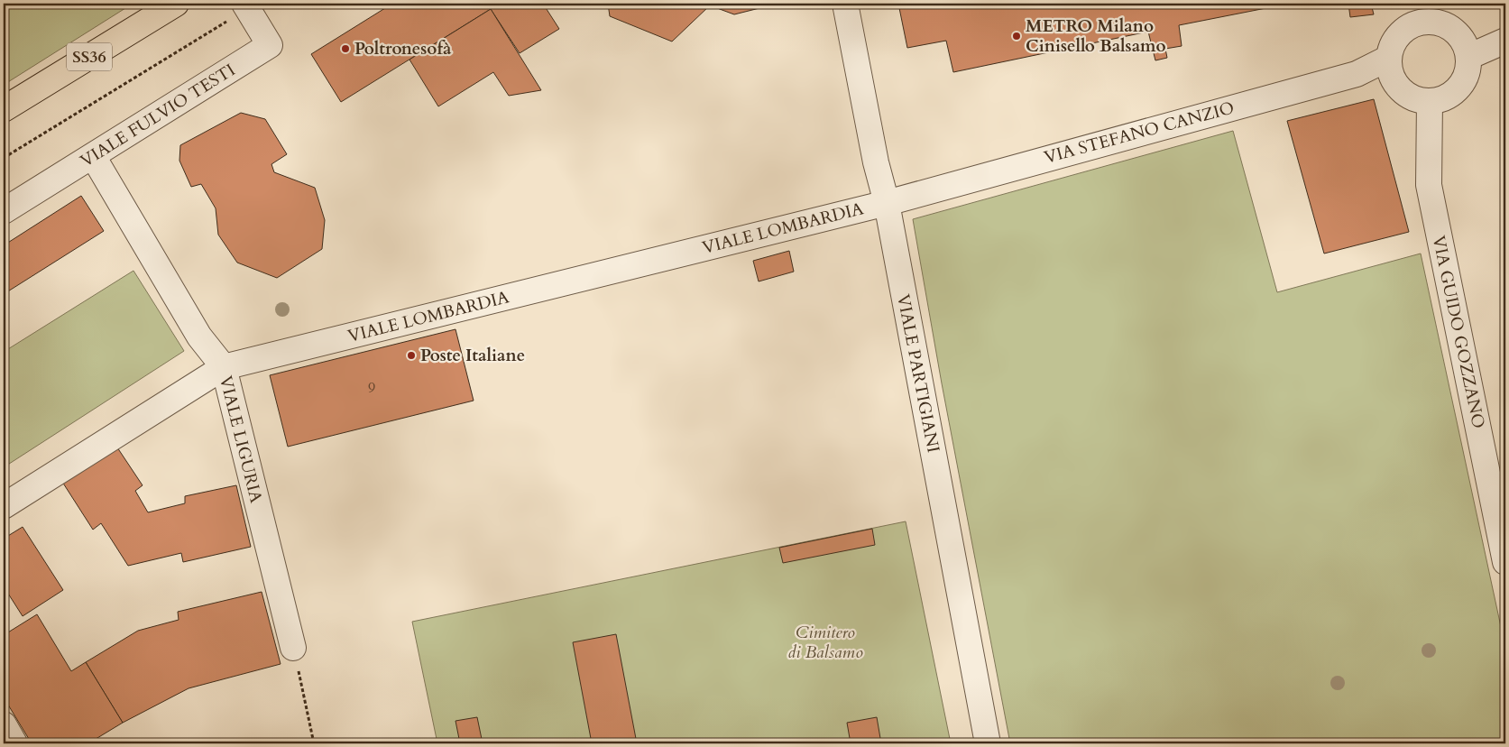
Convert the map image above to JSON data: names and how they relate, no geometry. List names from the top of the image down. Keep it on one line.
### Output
{"streets":{"highway":["SS36"],"street":["VIALE FULVIO TESTI","VIA STEFANO CANZIO","VIALE LOMBARDIA","VIA GUIDO GOZZANO","VIALE PARTIGIANI","VIALE LIGURIA"]},"crossings":[["VIALE FULVIO TESTI","VIALE LIGURIA"],["VIA STEFANO CANZIO","VIALE LOMBARDIA"],["VIA STEFANO CANZIO","VIA GUIDO GOZZANO"],["VIA STEFANO CANZIO","VIALE PARTIGIANI"],["VIALE LOMBARDIA","VIALE PARTIGIANI"],["VIALE LOMBARDIA","VIALE LIGURIA"]],"parks":["Cimitero di Balsamo"],"places":["METRO Milano Cinisello Balsamo","Poltronesofà","Poste Italiane"],"house_numbers":["9"]}
